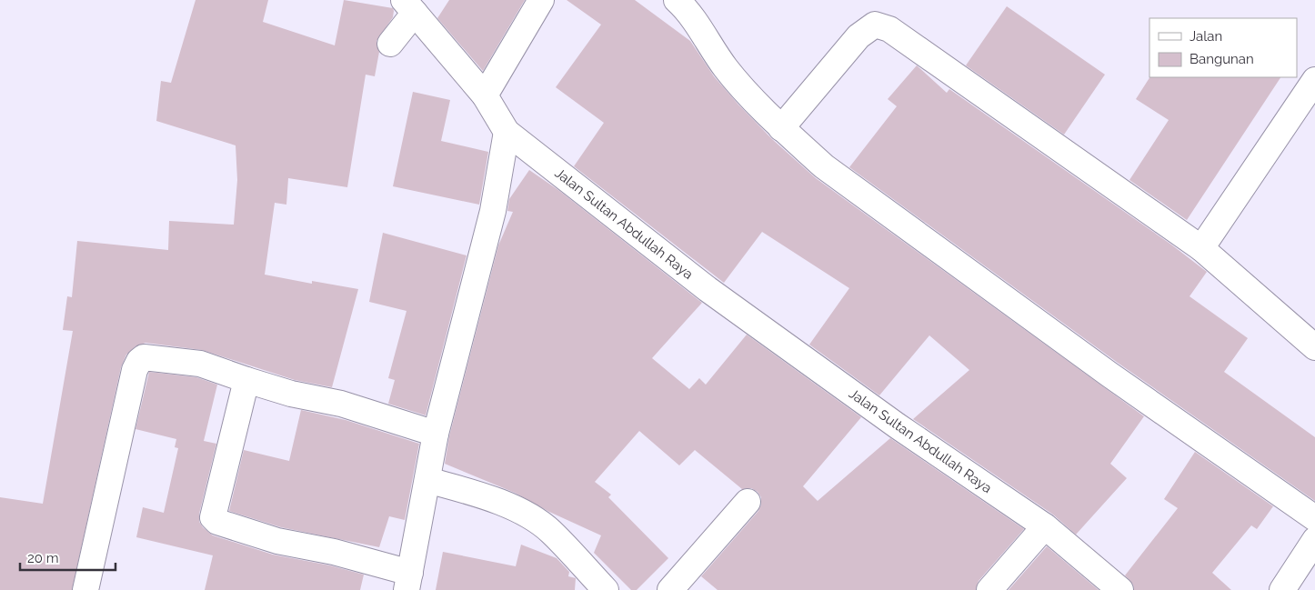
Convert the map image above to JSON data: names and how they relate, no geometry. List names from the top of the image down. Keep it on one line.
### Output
{"streets":{"street":["Jalan Sultan Abdullah Raya"]},"legend":["Jalan","Bangunan"],"scale_bar":"20 m"}
